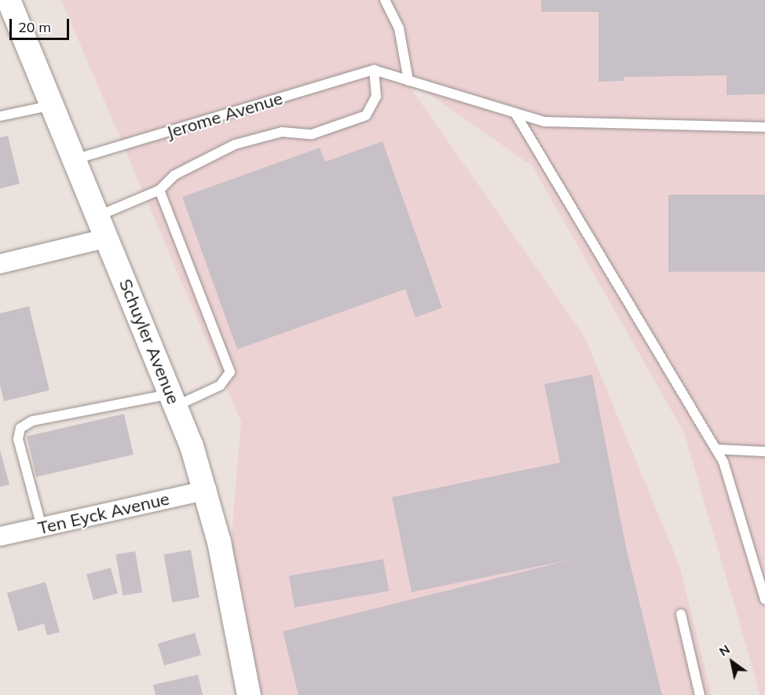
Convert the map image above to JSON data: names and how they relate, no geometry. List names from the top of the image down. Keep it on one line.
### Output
{"streets":{"street":["Schuyler Avenue","Ten Eyck Avenue"],"lane":["Jerome Avenue"]},"crossings":[["Jerome Avenue","Schuyler Avenue"],["Schuyler Avenue","Ten Eyck Avenue"]],"scale_bar":"20 m","north":"top left"}
